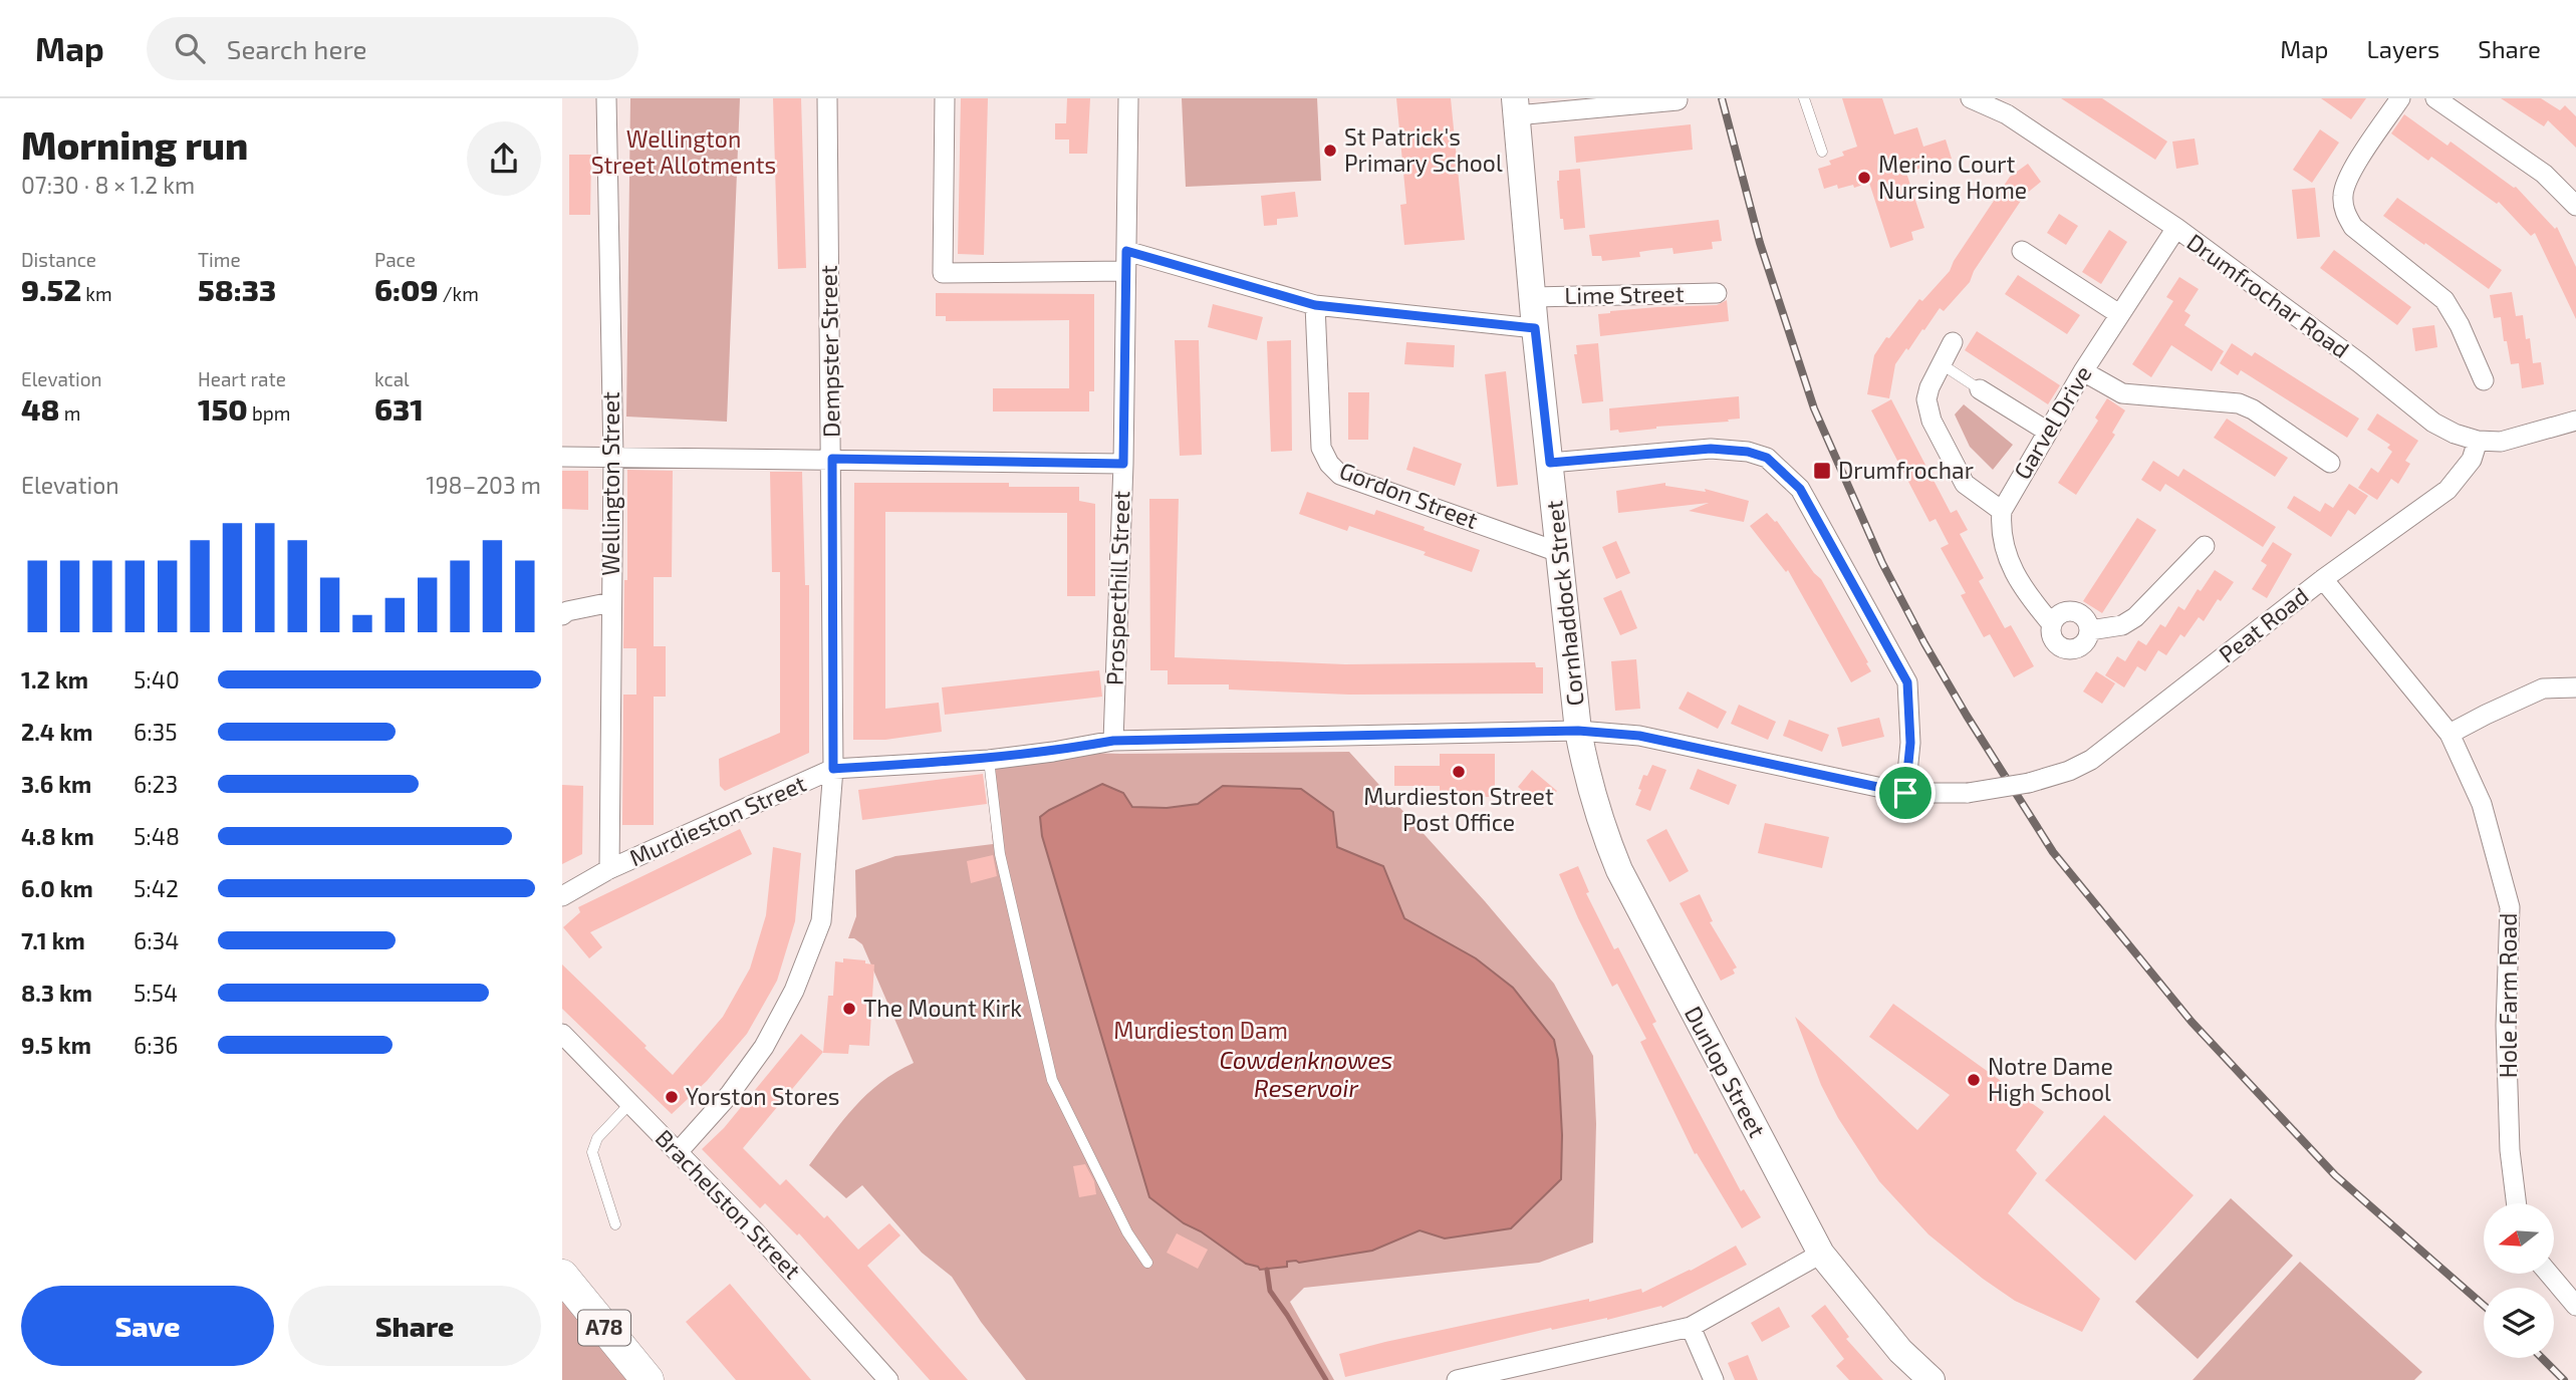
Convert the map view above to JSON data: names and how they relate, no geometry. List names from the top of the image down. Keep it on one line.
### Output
{"streets":{"highway":["A78"],"main road":["Cornhaddock Street","Dunlop Street"],"street":["Lime Street","Drumfrochar Road","Dempster Street","Garvel Drive","Wellington Street","Gordon Street","Prospecthill Street","Peat Road","Murdieston Street","Hole Farm Road","Brachelston Street"]},"crossings":[["Lime Street","Cornhaddock Street"],["Drumfrochar Road","Garvel Drive"],["Drumfrochar Road","Peat Road"],["Dempster Street","Murdieston Street"],["Dempster Street","Brachelston Street"],["Wellington Street","Murdieston Street"],["Gordon Street","Cornhaddock Street"],["Prospecthill Street","Murdieston Street"],["Cornhaddock Street","Murdieston Street"],["Cornhaddock Street","Dunlop Street"],["Peat Road","Murdieston Street"],["Peat Road","Hole Farm Road"],["Murdieston Street","Dunlop Street"]],"water":["Cowdenknowes Reservoir"],"parks":["Wellington Street Allotments","Murdieston Dam"],"places":{"other":["St Patrick's Primary School","Merino Court Nursing Home","Murdieston Street Post Office","The Mount Kirk","Notre Dame High School","Yorston Stores"],"transit":["Drumfrochar"]},"north":"left","page":{"header":"Map","search":"Search here","nav":["Map","Layers","Share"],"heading":["Morning run","07:30 · 8 × 1.2 km"],"stats":[["Distance","9.52 km"],["Time","58:33"],["Pace","6:09 /km"],["Elevation","48 m"],["Heart rate","150 bpm"],["kcal","631"]],"chart":["Elevation","198–203 m"],"list":[{"name":"1.2 km","note":"5:40"},{"name":"2.4 km","note":"6:35"},{"name":"3.6 km","note":"6:23"},{"name":"4.8 km","note":"5:48"},{"name":"6.0 km","note":"5:42"},{"name":"7.1 km","note":"6:34"},{"name":"8.3 km","note":"5:54"},{"name":"9.5 km","note":"6:36"}],"buttons":["Save","Share"]}}
